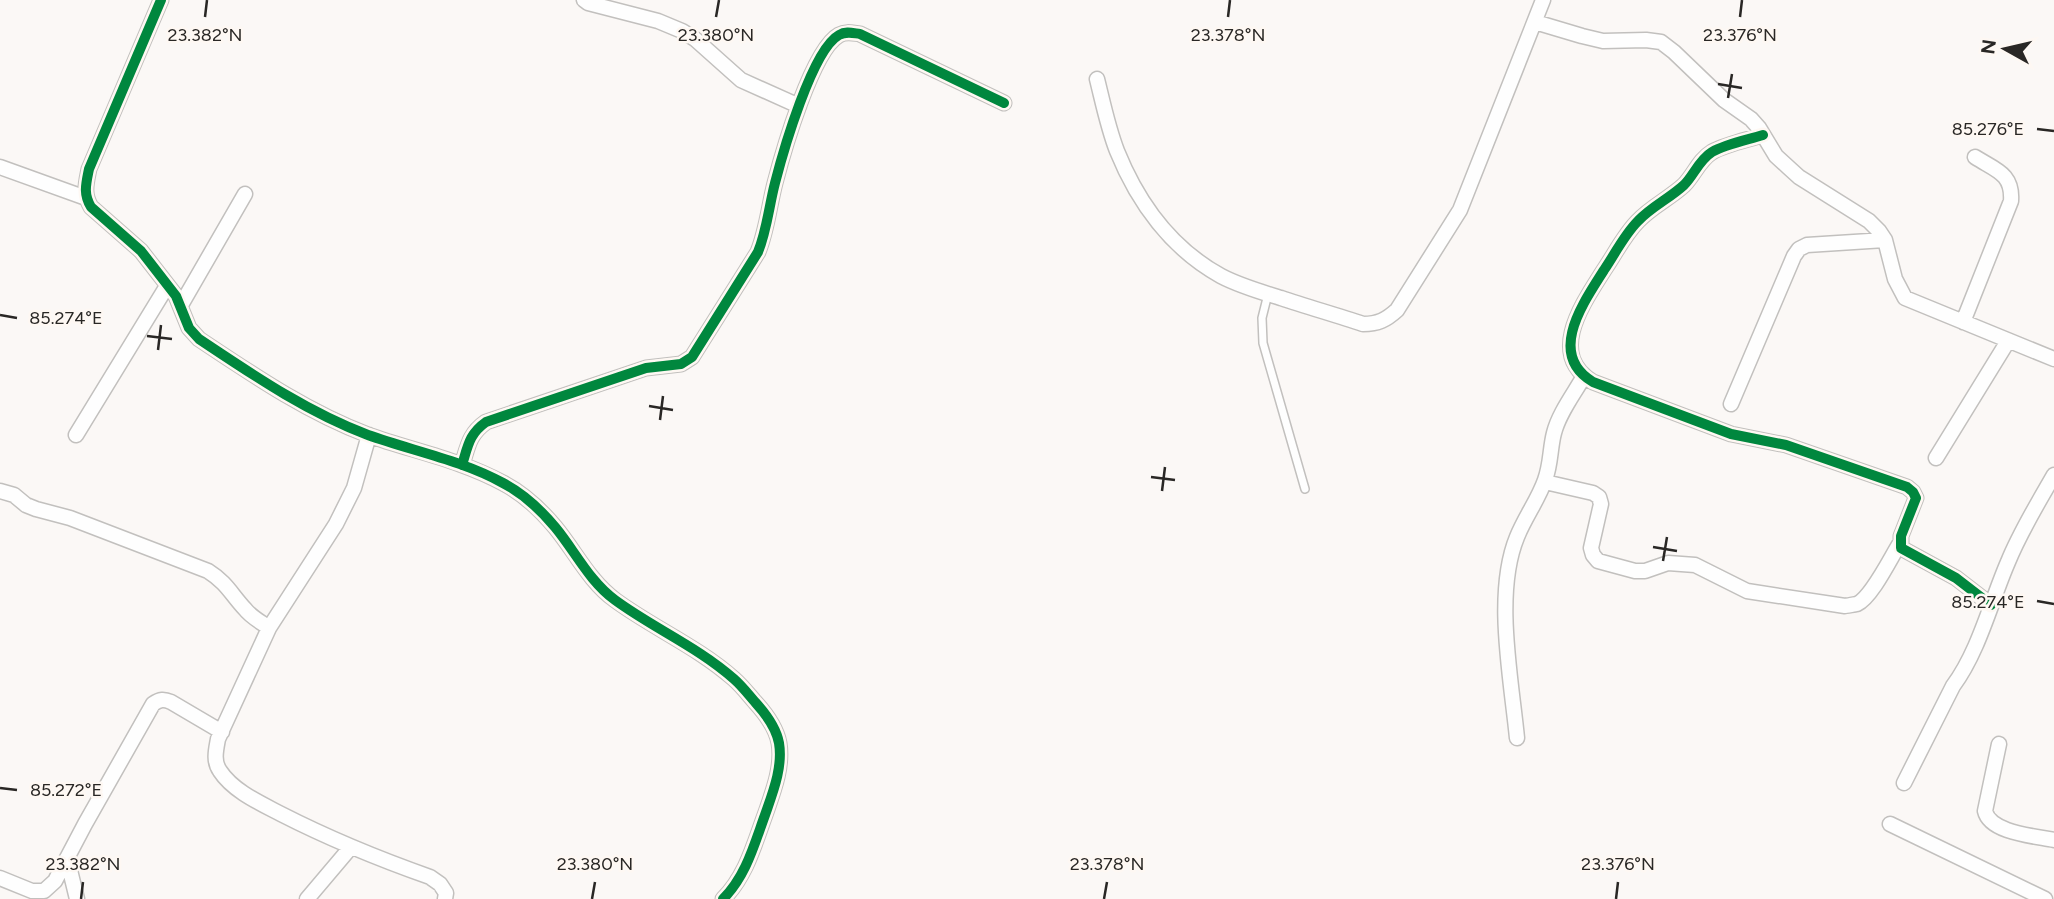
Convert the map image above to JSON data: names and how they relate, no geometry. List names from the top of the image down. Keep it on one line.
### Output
{"north":"left","coordinates":["23.382°N","23.380°N","23.378°N","23.376°N","85.276°E","85.274°E","85.272°E"]}
